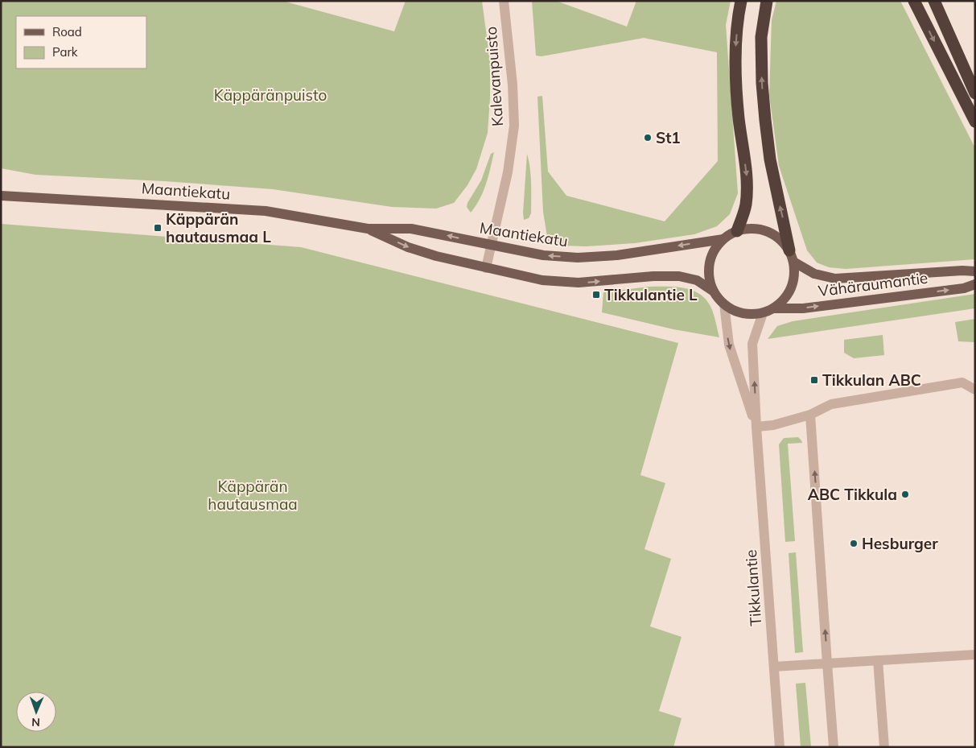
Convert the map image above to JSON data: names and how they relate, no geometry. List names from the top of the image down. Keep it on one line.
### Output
{"streets":{"main road":["Maantiekatu","Vähäraumantie"],"street":["Kalevanpuisto","Tikkulantie"]},"crossings":[["Kalevanpuisto","Maantiekatu"],["Maantiekatu","Vähäraumantie"]],"parks":["Käppäränpuisto","Käppärän hautausmaa"],"places":{"other":["St1","ABC Tikkula","Hesburger"],"transit":["Käppärän hautausmaa L","Tikkulantie L","Tikkulan ABC"]},"legend":["Road","Park"],"north":"bottom"}
